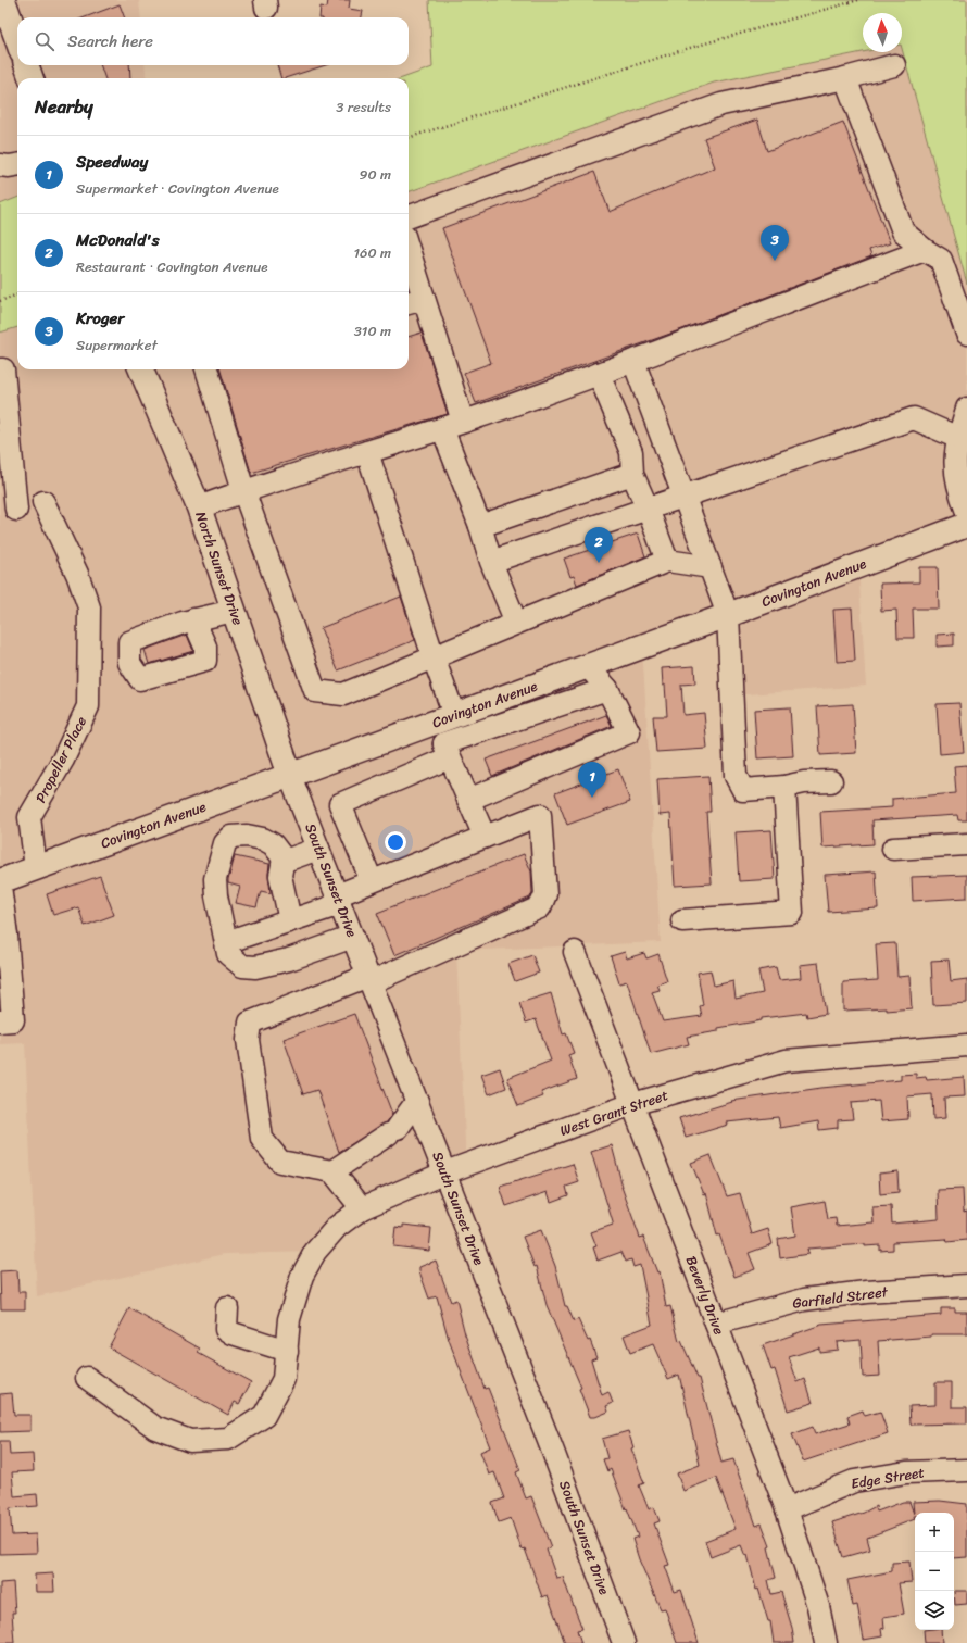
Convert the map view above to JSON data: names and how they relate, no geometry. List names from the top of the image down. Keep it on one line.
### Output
{"streets":{"main road":["North Sunset Drive","Covington Avenue"],"street":["Propeller Place","South Sunset Drive","West Grant Street","Beverly Drive","Garfield Street","Edge Street"]},"crossings":[["North Sunset Drive","Covington Avenue"],["North Sunset Drive","South Sunset Drive"],["Covington Avenue","Propeller Place"],["Covington Avenue","South Sunset Drive"],["South Sunset Drive","West Grant Street"],["West Grant Street","Beverly Drive"],["Beverly Drive","Garfield Street"],["Beverly Drive","Edge Street"]],"north":"top","page":{"search":"Search here","heading":["Nearby","3 results"],"list":[{"mark":"1","name":"Speedway","note":"Supermarket · Covington Avenue","value":"90 m"},{"mark":"2","name":"McDonald's","note":"Restaurant · Covington Avenue","value":"160 m"},{"mark":"3","name":"Kroger","note":"Supermarket","value":"310 m"}],"pins":["3","2","1"],"map_buttons":["+","−"]}}
